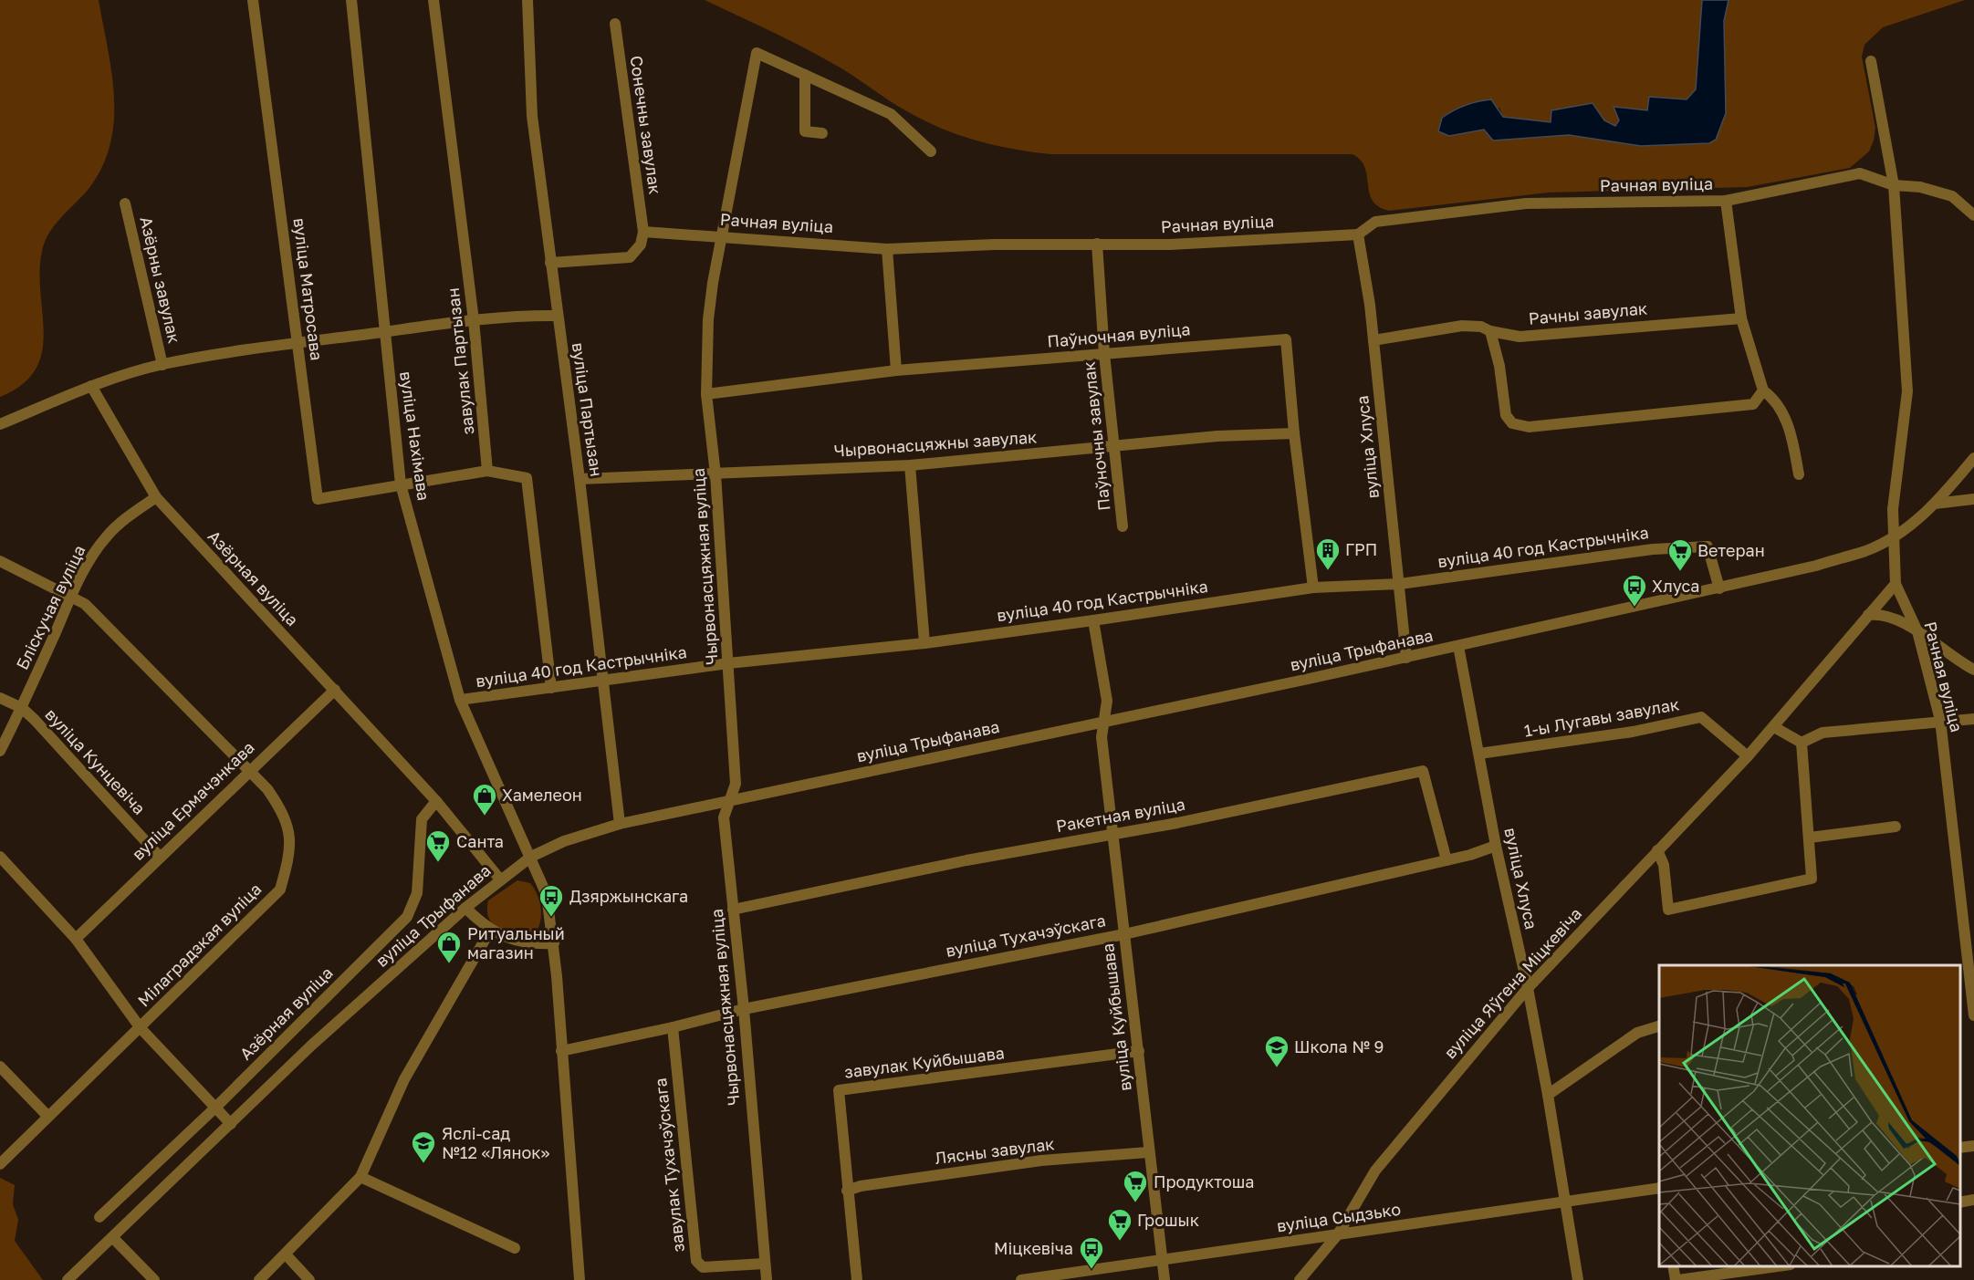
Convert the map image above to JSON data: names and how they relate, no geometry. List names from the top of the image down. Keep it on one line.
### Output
{"streets":{"street":["Сонечны завулак","Рачная вуліца","Азёрны завулак","вуліца Матросава","Рачны завулак","Паўночная вуліца","завулак Партызан","вуліца Партызан","вуліца Нахімава","Паўночны завулак","Чырвонасцяжны завулак","вуліца Хлуса","вуліца 40 год Кастрычніка","Чырвонасцяжная вуліца","Азёрная вуліца","Бліскучая вуліца","вуліца Трыфанава","1-ы Лугавы завулак","вуліца Кунцевіча","вуліца Ермачэнкава","Ракетная вуліца","вуліца Тухачэўскага","Мілаградзкая вуліца","вуліца Яўгена Міцкевіча","вуліца Куйбышава","завулак Куйбышава","Лясны завулак","завулак Тухачэўскага","вуліца Сыдзько"]},"crossings":[["Сонечны завулак","Рачная вуліца"],["Рачная вуліца","Паўночны завулак"],["Рачная вуліца","вуліца Хлуса"],["Рачная вуліца","Чырвонасцяжная вуліца"],["Рачная вуліца","вуліца Трыфанава"],["Рачная вуліца","вуліца Яўгена Міцкевіча"],["вуліца Матросава","вуліца Нахімава"],["Рачны завулак","вуліца Хлуса"],["Паўночная вуліца","Паўночны завулак"],["Паўночная вуліца","Чырвонасцяжны завулак"],["Паўночная вуліца","вуліца 40 год Кастрычніка"],["Паўночная вуліца","Чырвонасцяжная вуліца"],["вуліца Партызан","Чырвонасцяжны завулак"],["вуліца Партызан","вуліца 40 год Кастрычніка"],["вуліца Партызан","вуліца Трыфанава"],["вуліца Нахімава","вуліца 40 год Кастрычніка"],["вуліца Нахімава","вуліца Трыфанава"],["вуліца Нахімава","вуліца Тухачэўскага"],["Паўночны завулак","Чырвонасцяжны завулак"],["Чырвонасцяжны завулак","Чырвонасцяжная вуліца"],["вуліца Хлуса","вуліца 40 год Кастрычніка"],["вуліца Хлуса","вуліца Трыфанава"],["вуліца Хлуса","1-ы Лугавы завулак"],["вуліца Хлуса","вуліца Тухачэўскага"],["вуліца Хлуса","вуліца Яўгена Міцкевіча"],["вуліца Хлуса","вуліца Сыдзько"],["вуліца 40 год Кастрычніка","Чырвонасцяжная вуліца"],["вуліца 40 год Кастрычніка","вуліца Трыфанава"],["вуліца 40 год Кастрычніка","вуліца Куйбышава"],["Чырвонасцяжная вуліца","вуліца Трыфанава"],["Чырвонасцяжная вуліца","Ракетная вуліца"],["Чырвонасцяжная вуліца","вуліца Тухачэўскага"],["Чырвонасцяжная вуліца","завулак Тухачэўскага"],["Азёрная вуліца","Бліскучая вуліца"],["Азёрная вуліца","вуліца Трыфанава"],["Азёрная вуліца","вуліца Ермачэнкава"],["Бліскучая вуліца","вуліца Кунцевіча"],["Бліскучая вуліца","Мілаградзкая вуліца"],["вуліца Трыфанава","вуліца Куйбышава"],["1-ы Лугавы завулак","вуліца Яўгена Міцкевіча"],["вуліца Кунцевіча","вуліца Ермачэнкава"],["вуліца Ермачэнкава","Мілаградзкая вуліца"],["Ракетная вуліца","вуліца Тухачэўскага"],["Ракетная вуліца","вуліца Куйбышава"],["вуліца Тухачэўскага","вуліца Куйбышава"],["вуліца Тухачэўскага","завулак Тухачэўскага"],["вуліца Яўгена Міцкевіча","вуліца Сыдзько"],["вуліца Куйбышава","завулак Куйбышава"],["вуліца Куйбышава","Лясны завулак"],["вуліца Куйбышава","вуліца Сыдзько"],["завулак Куйбышава","Лясны завулак"]],"places":{"building":["ГРП"],"supermarket":["Ветеран","Санта","Продуктоша","Грошык"],"bus stop":["Хлуса","Дзяржынскага","Міцкевіча"],"shop":["Хамелеон","Ритуальный магазин"],"school or university":["Школа № 9","Яслі-сад №12 «Лянок»"]}}
